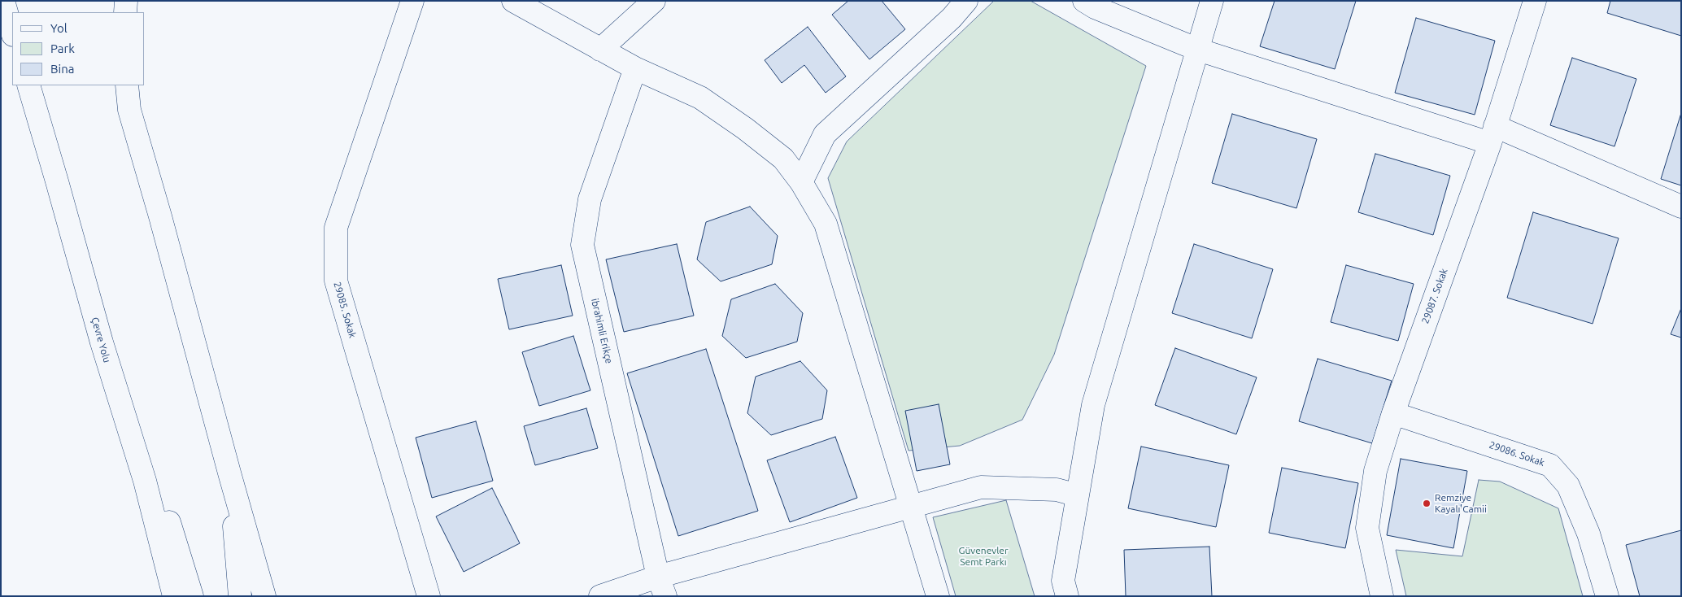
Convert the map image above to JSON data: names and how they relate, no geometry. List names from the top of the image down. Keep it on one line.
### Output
{"streets":{"street":["29087. Sokak","29085. Sokak","ibrahimli Erikçe","Çevre Yolu","29086. Sokak"]},"crossings":[["29087. Sokak","29086. Sokak"]],"parks":["Güvenevler Semt Parkı"],"places":["Remziye Kayalı Camii"],"legend":["Yol","Park","Bina"]}
